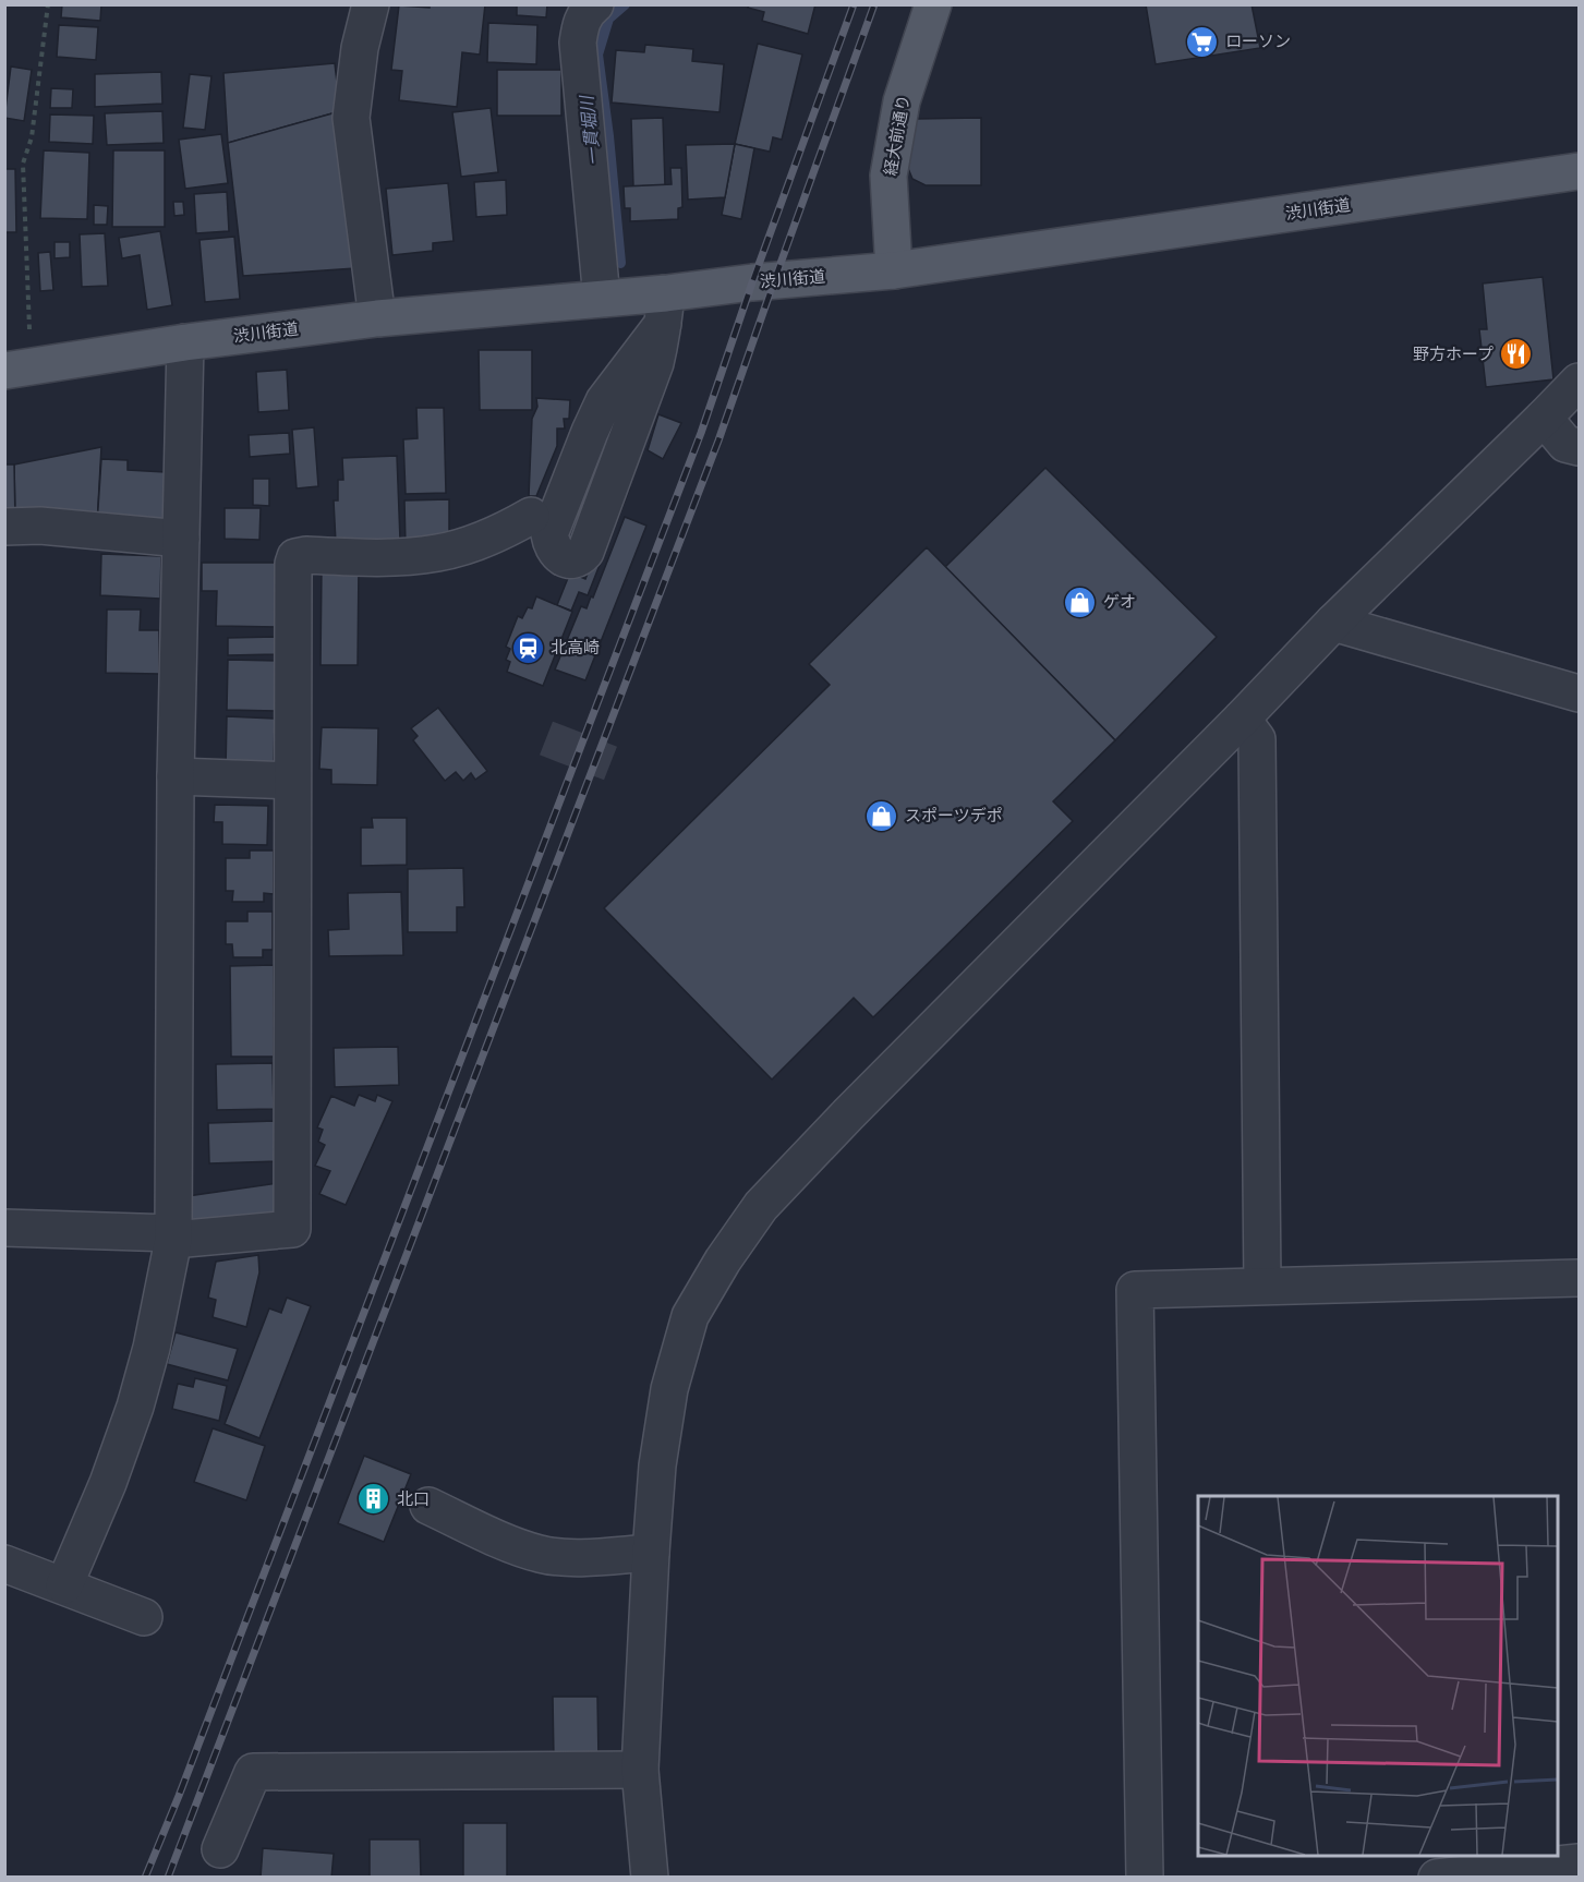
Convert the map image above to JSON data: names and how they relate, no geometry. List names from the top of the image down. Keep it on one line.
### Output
{"streets":{"main road":["経大前通り","渋川街道"]},"crossings":[["経大前通り","渋川街道"]],"water":["一貫堀川"],"places":{"supermarket":["ローソン"],"restaurant":["野方ホープ"],"shop":["ゲオ","スポーツデポ"],"station":["北高崎"],"building":["北口"]}}
